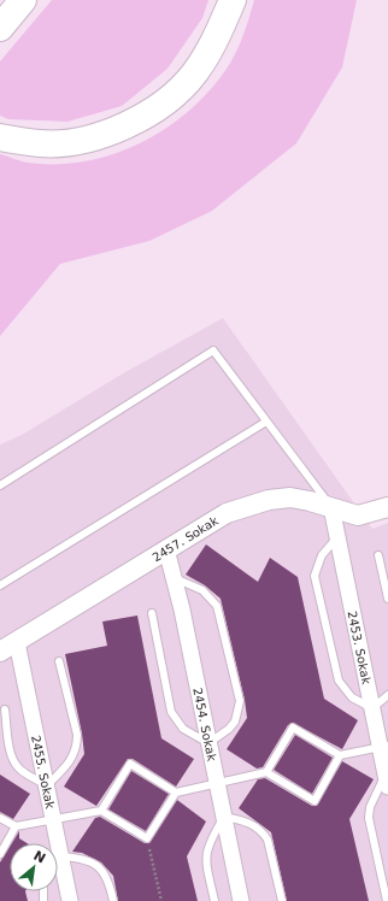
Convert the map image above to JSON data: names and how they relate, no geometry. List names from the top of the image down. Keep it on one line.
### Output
{"streets":{"street":["2457. Sokak","2453. Sokak","2454. Sokak","2455. Sokak"]},"crossings":[["2457. Sokak","2453. Sokak"],["2457. Sokak","2454. Sokak"],["2457. Sokak","2455. Sokak"]],"north":"top right"}
